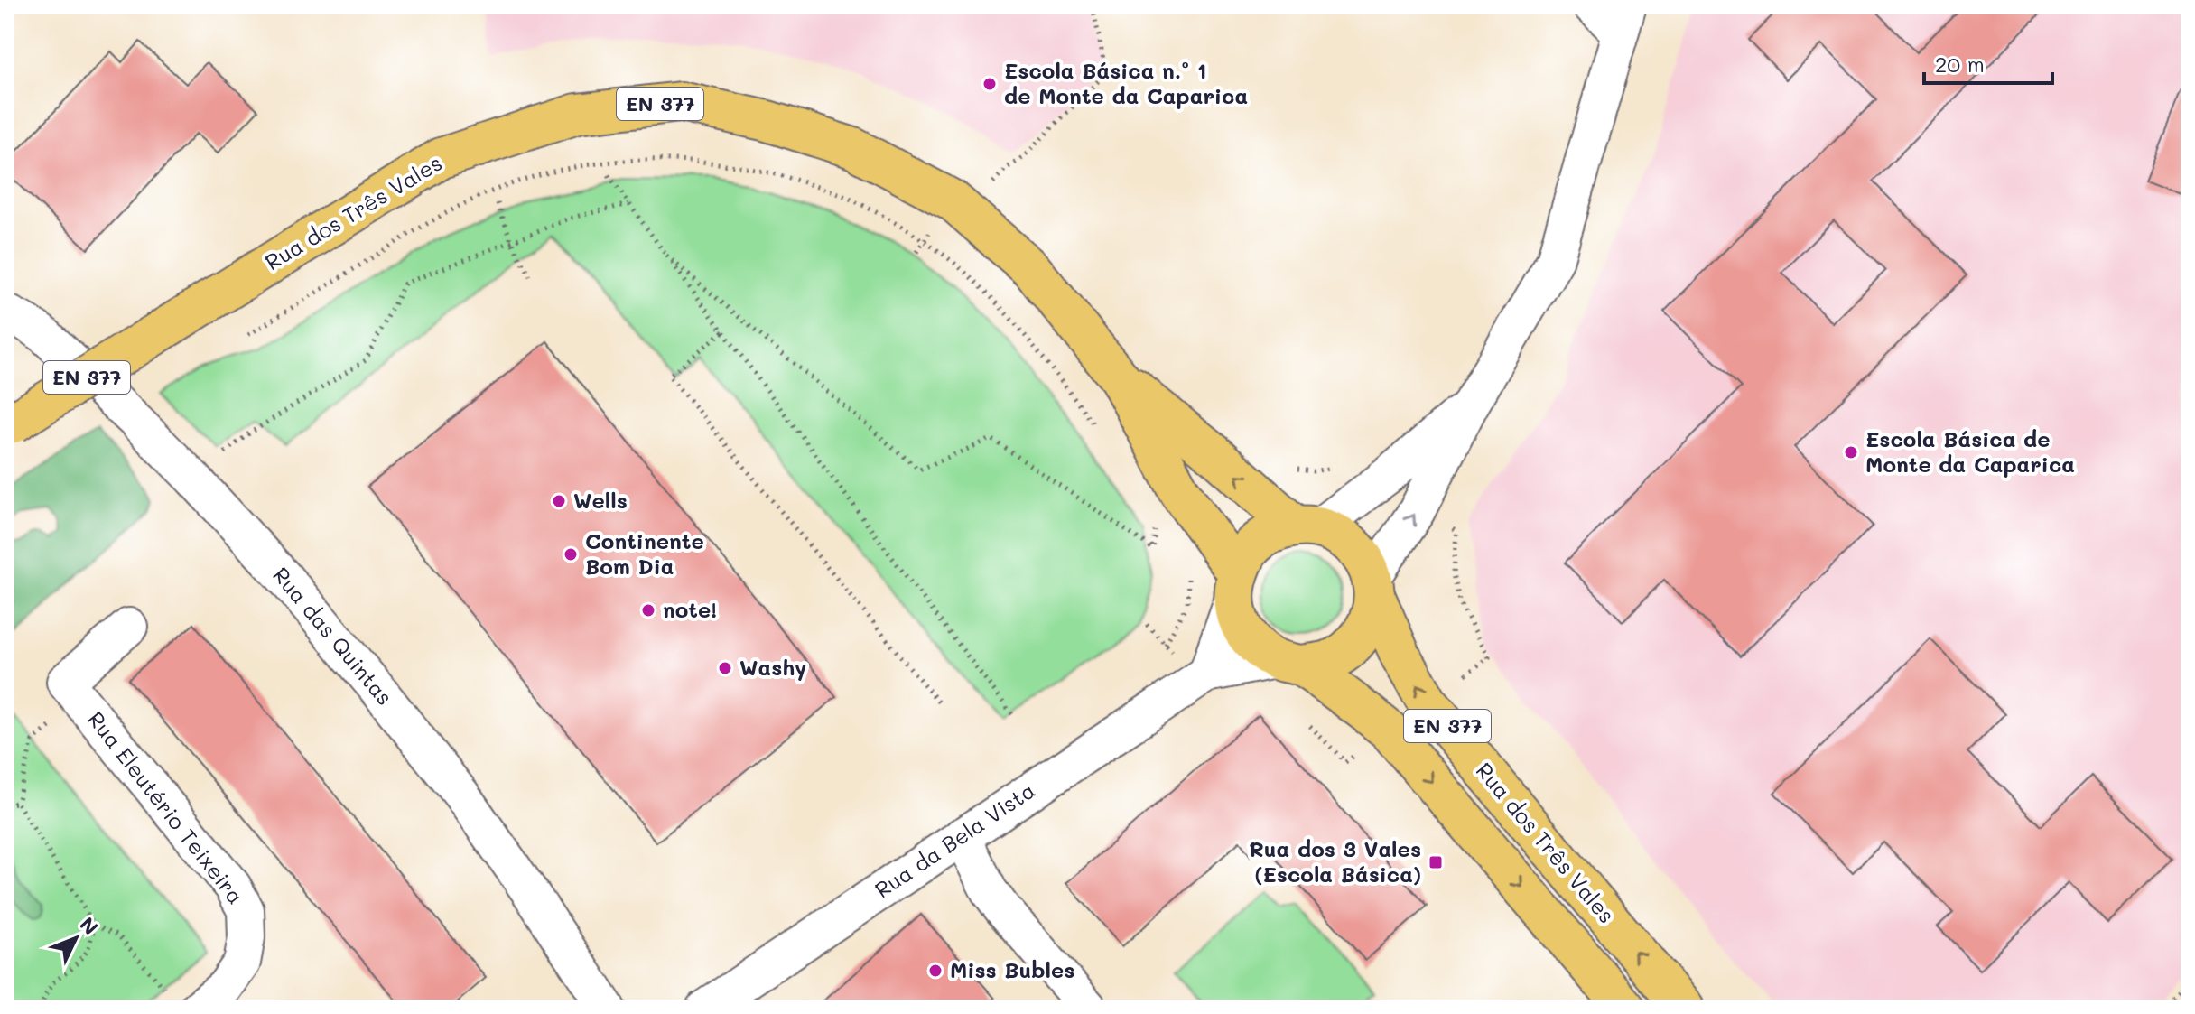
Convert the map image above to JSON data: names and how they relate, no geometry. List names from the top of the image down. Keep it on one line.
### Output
{"streets":{"main road":["EN 377","Rua dos Três Vales"],"street":["Rua das Quintas","Rua Eleutério Teixeira","Rua da Bela Vista"]},"crossings":[["Rua dos Três Vales","Rua da Bela Vista"]],"places":{"other":["Escola Básica n.º 1 de Monte da Caparica","Escola Básica de Monte da Caparica","Wells","Continente Bom Dia","note!","Washy","Miss Bubles"],"transit":["Rua dos 3 Vales (Escola Básica)"]},"scale_bar":"20 m","north":"top right"}
